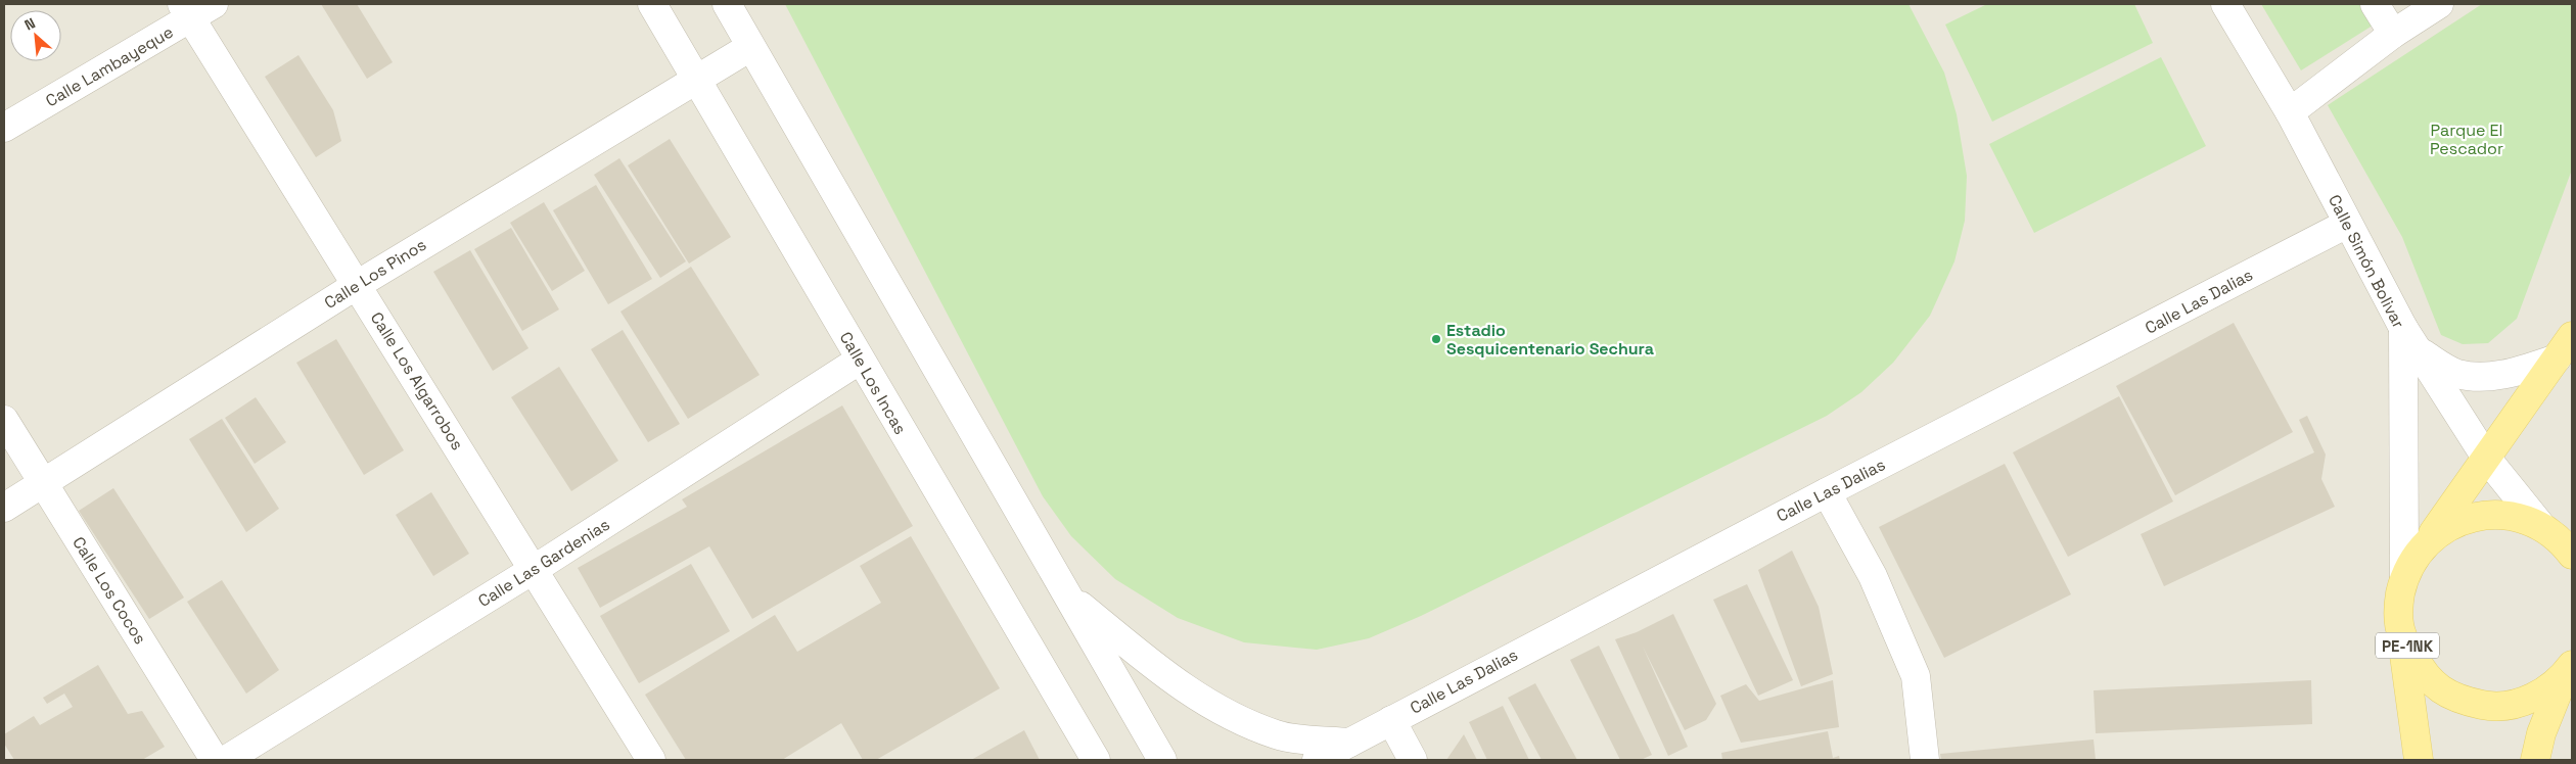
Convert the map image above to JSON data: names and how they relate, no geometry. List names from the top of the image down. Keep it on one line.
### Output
{"streets":{"main road":["PE-1NK"],"street":["Calle Lambayeque","Calle Simón Bolivar","Calle Los Pinos","Calle Las Dalias","Calle Los Algarrobos","Calle Los Incas","Calle Las Gardenias","Calle Los Cocos"]},"crossings":[["Calle Lambayeque","Calle Los Algarrobos"],["Calle Simón Bolivar","Calle Las Dalias"],["Calle Simón Bolivar","PE-1NK"],["Calle Los Pinos","Calle Los Algarrobos"],["Calle Los Pinos","Calle Los Incas"],["Calle Los Pinos","Calle Los Cocos"],["Calle Los Algarrobos","Calle Las Gardenias"],["Calle Los Incas","Calle Las Gardenias"]],"parks":["Parque El Pescador"],"places":["Estadio Sesquicentenario Sechura"],"north":"top left"}
